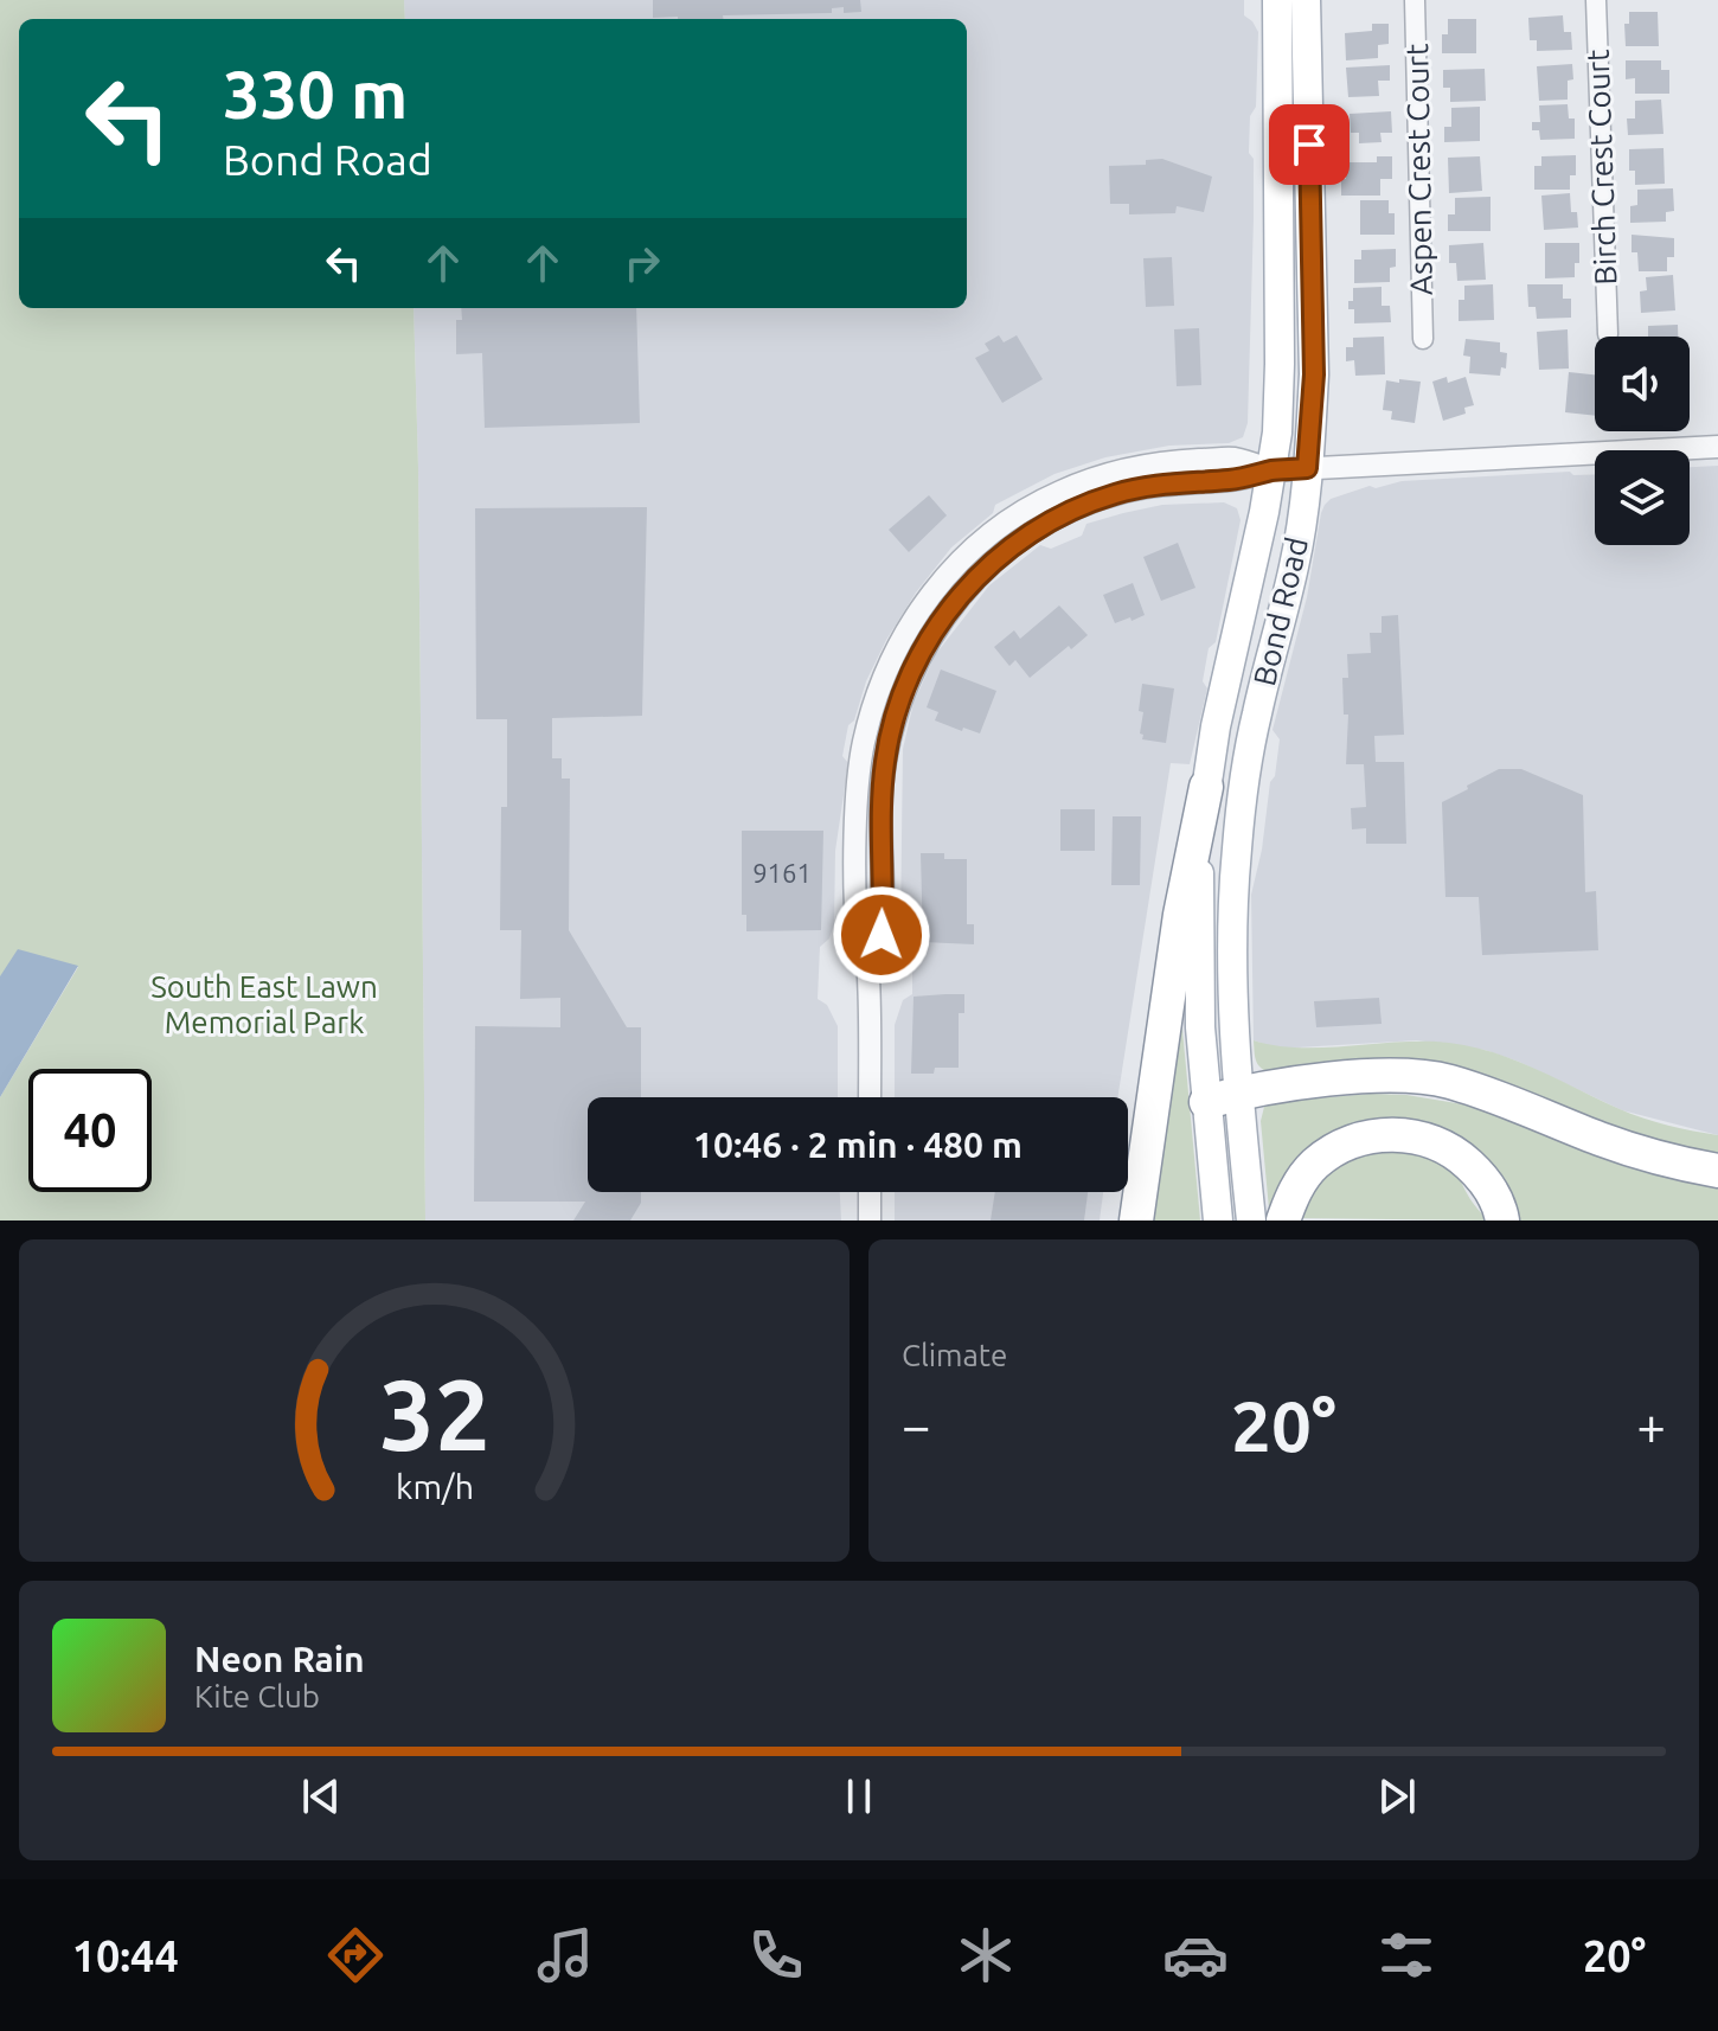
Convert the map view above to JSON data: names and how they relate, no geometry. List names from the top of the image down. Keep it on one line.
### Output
{"streets":{"main road":["Bond Road"],"street":["Birch Crest Court","Aspen Crest Court"]},"parks":["South East Lawn Memorial Park"],"house_numbers":["9161"],"page":{"turn":["330 m","Bond Road"],"limit":"40","trip":"10:46 · 2 min · 480 m","tile":"Climate","heat":["−","20°","+"],"song":["Neon Rain","Kite Club"],"tabs":["10:44","20°"],"gauge":["32","km/h"]}}
